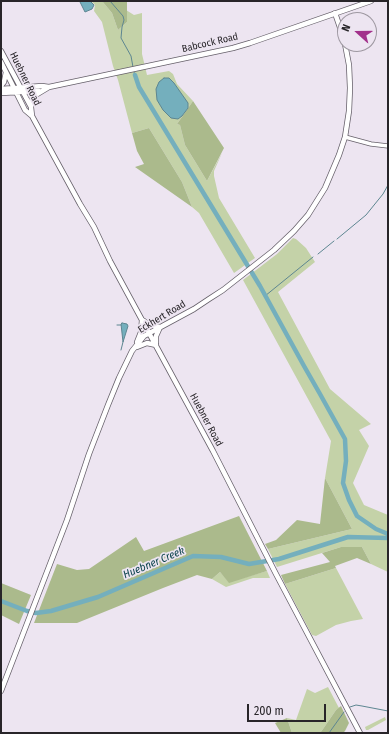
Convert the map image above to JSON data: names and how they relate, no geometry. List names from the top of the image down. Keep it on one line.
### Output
{"streets":{"main road":["Babcock Road","Huebner Road","Eckhert Road"]},"crossings":[["Babcock Road","Huebner Road"],["Babcock Road","Eckhert Road"],["Huebner Road","Eckhert Road"]],"water":["Huebner Creek"],"scale_bar":"200 m","north":"left"}
